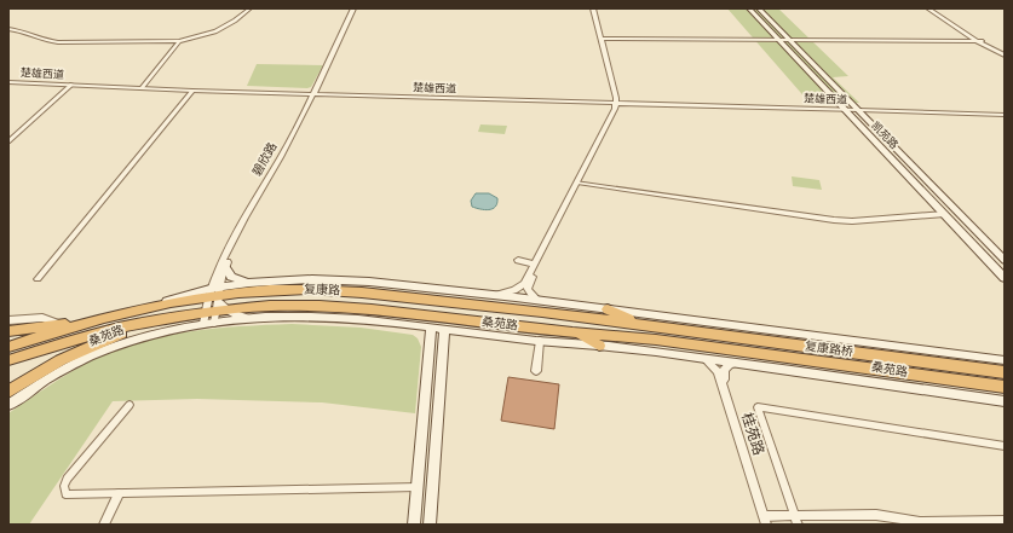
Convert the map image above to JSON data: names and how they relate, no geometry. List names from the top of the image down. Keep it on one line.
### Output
{"streets":{"highway":["复康路","复康路桥"],"main road":["凯苑路","桑苑路"],"street":["楚雄西道","碧欣路","桂苑路"]},"crossings":[["楚雄西道","凯苑路"],["楚雄西道","碧欣路"],["碧欣路","复康路"],["碧欣路","桑苑路"],["复康路","桑苑路"],["复康路","复康路桥"],["桑苑路","桂苑路"]]}
